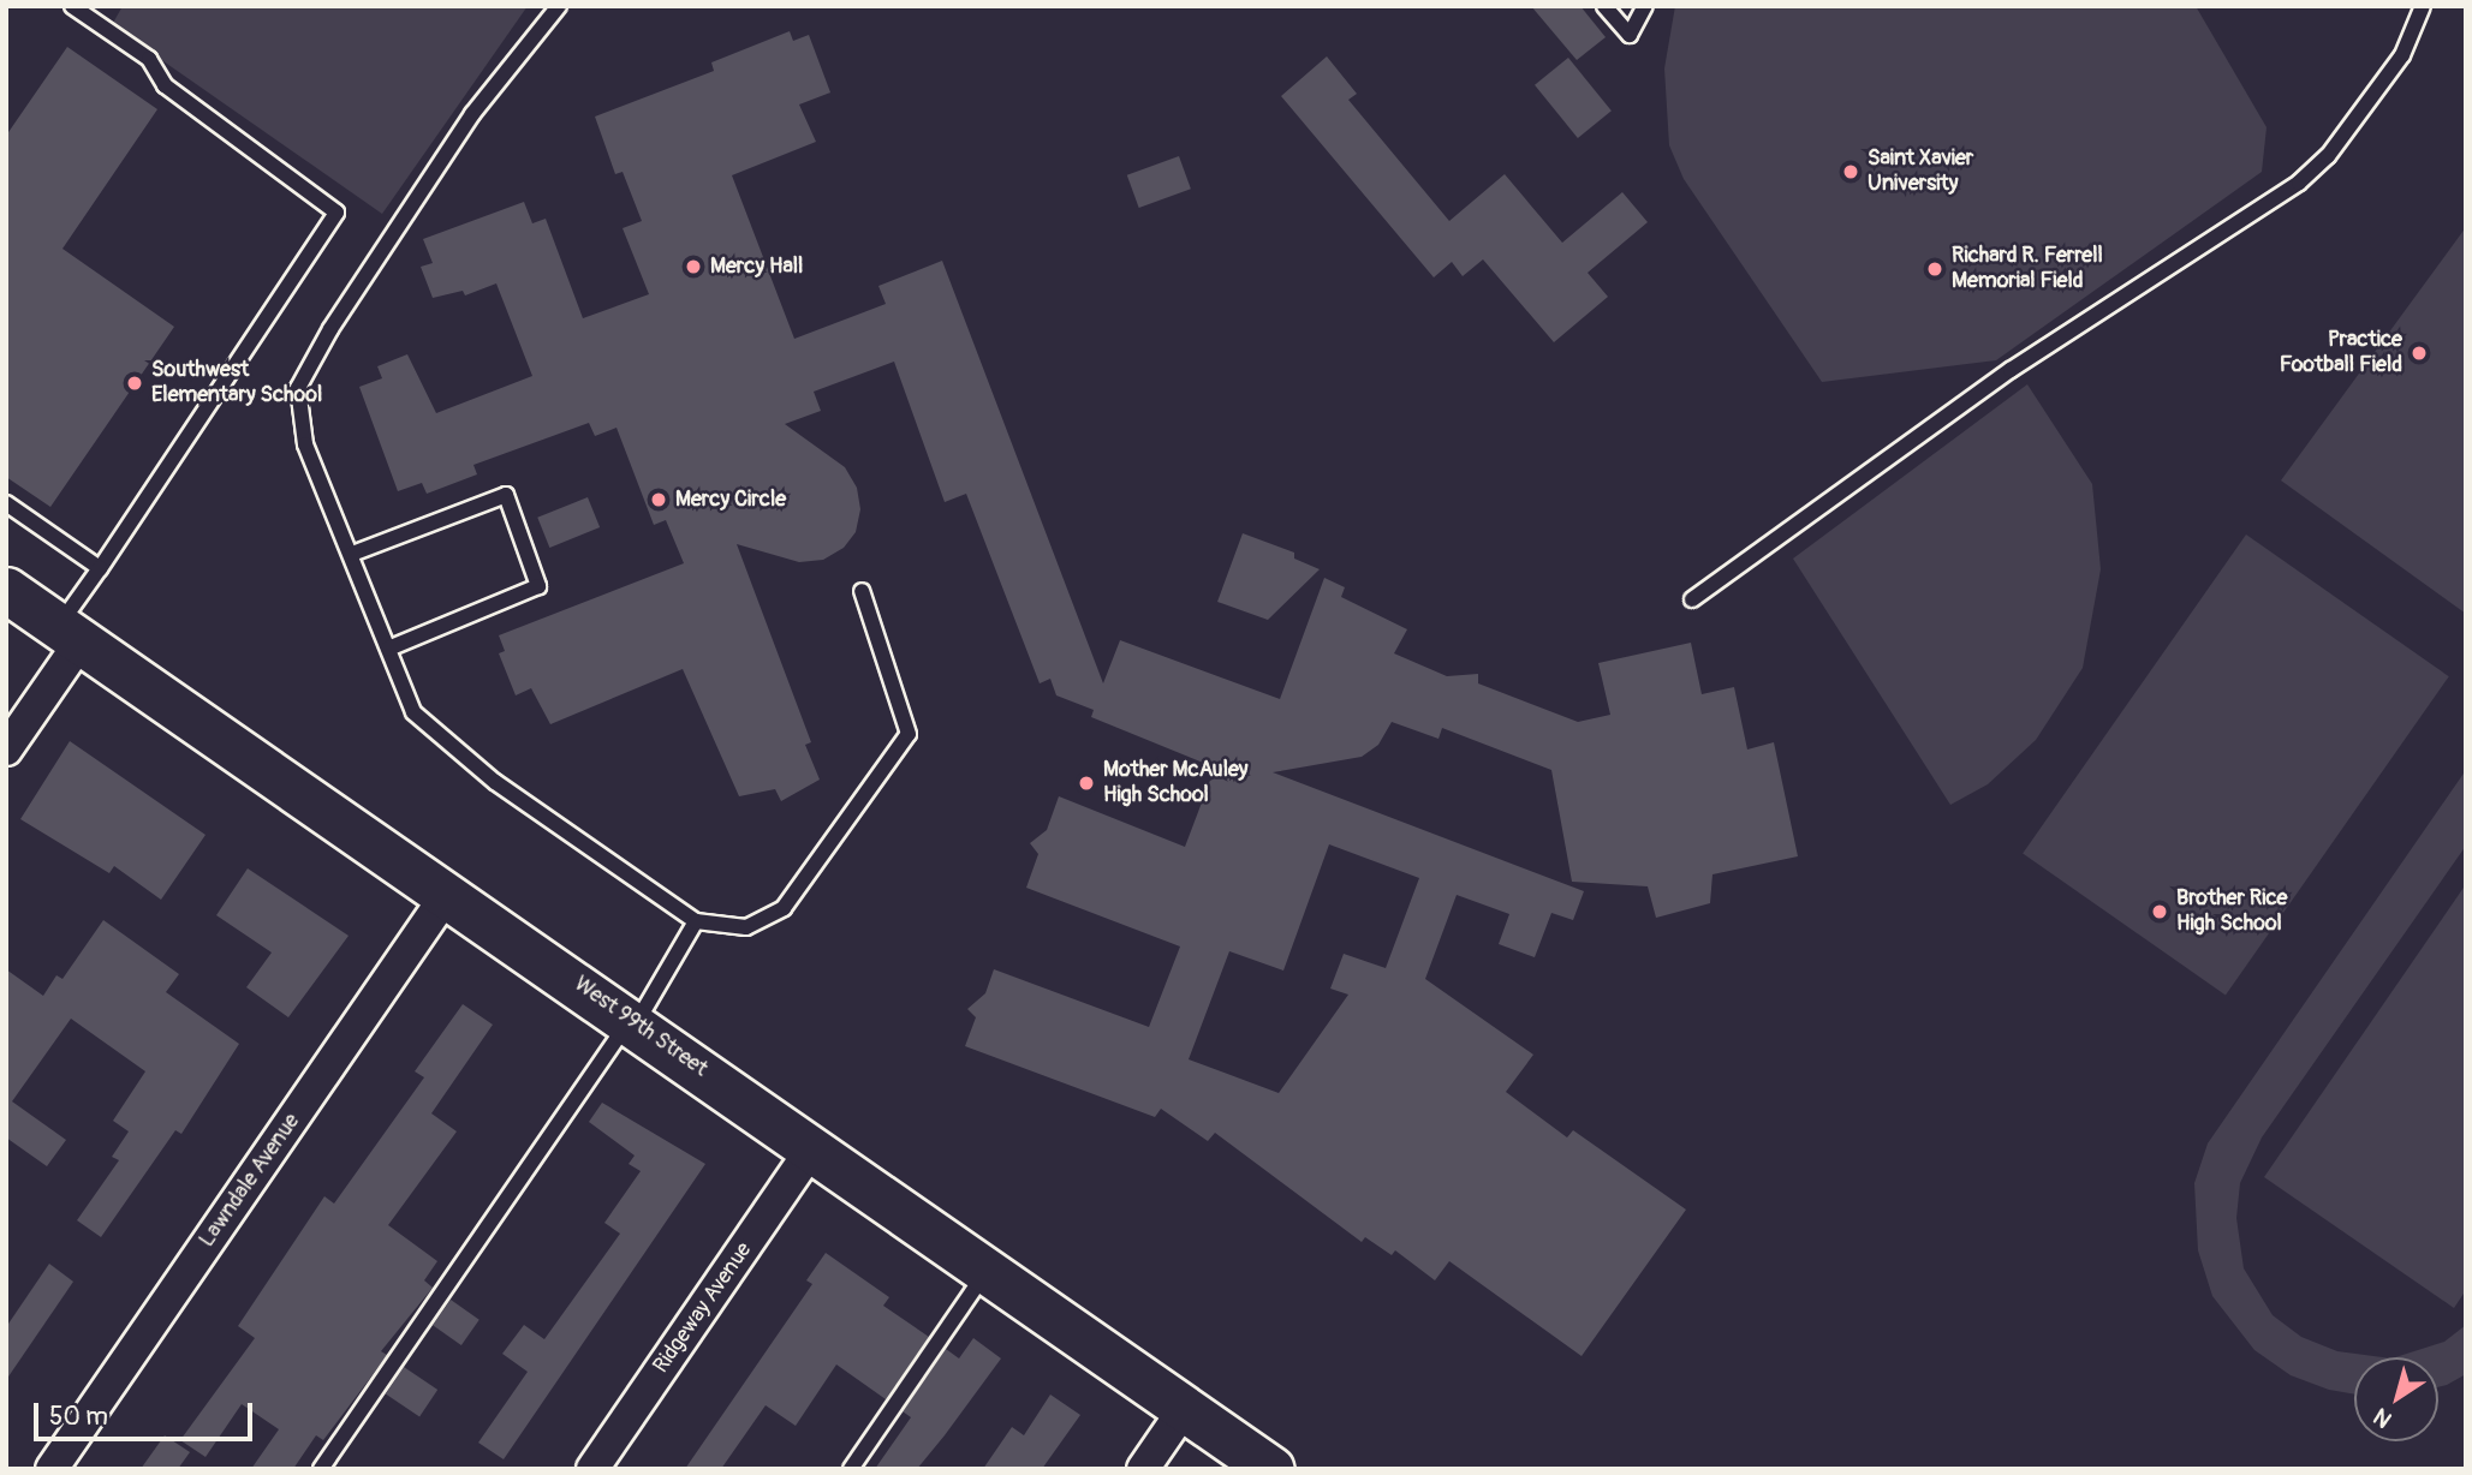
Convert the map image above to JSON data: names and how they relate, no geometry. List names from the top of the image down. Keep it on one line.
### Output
{"streets":{"street":["West 99th Street","Lawndale Avenue","Ridgeway Avenue"]},"crossings":[["West 99th Street","Lawndale Avenue"],["West 99th Street","Ridgeway Avenue"]],"places":["Saint Xavier University","Mercy Hall","Richard R. Ferrell Memorial Field","Practice Football Field","Southwest Elementary School","Mercy Circle","Mother McAuley High School","Brother Rice High School"],"scale_bar":"50 m","north":"bottom left"}
